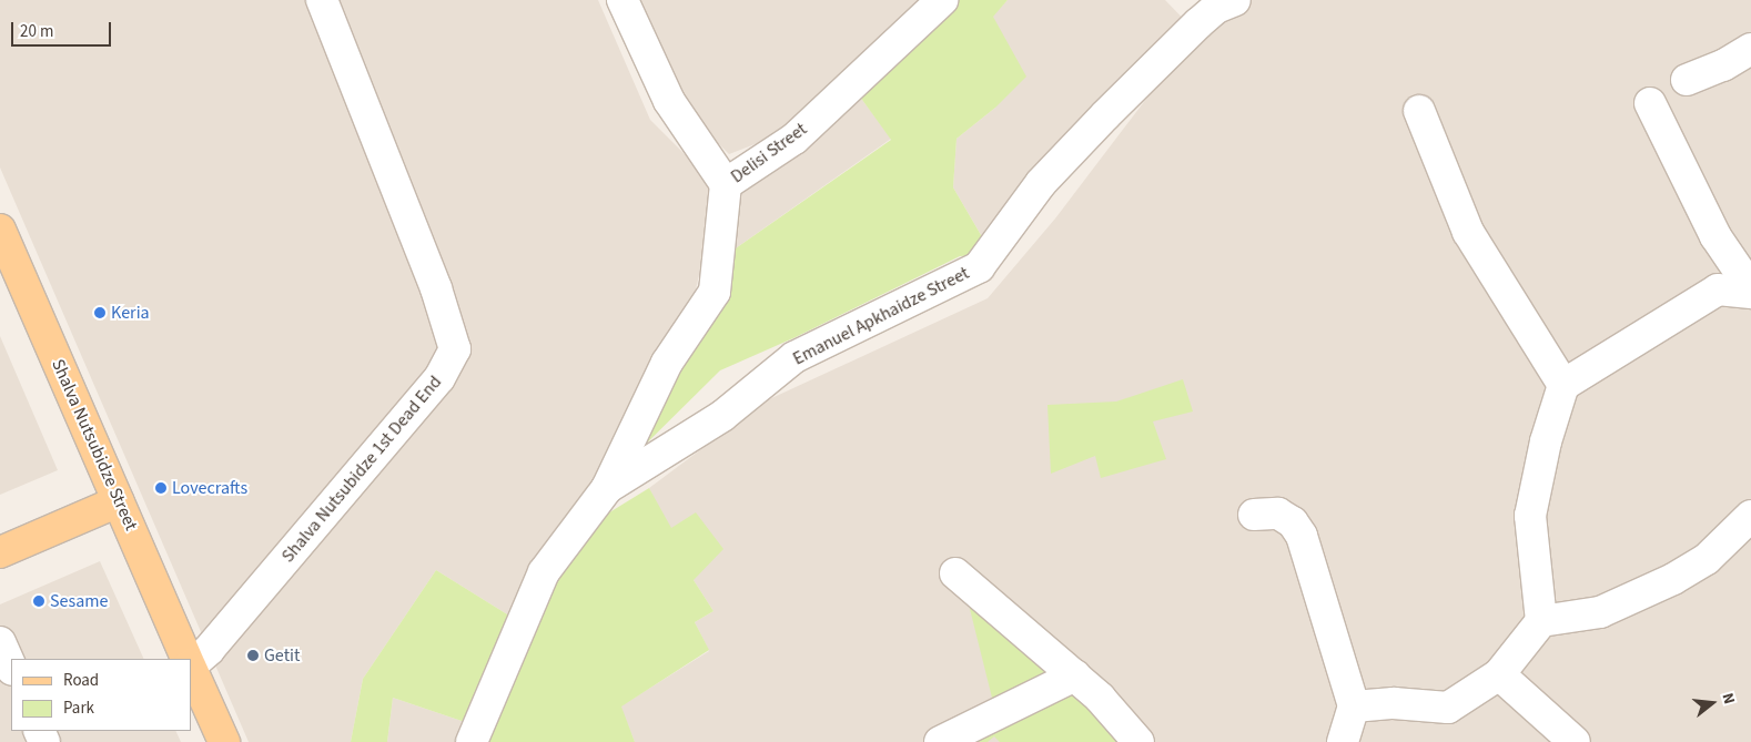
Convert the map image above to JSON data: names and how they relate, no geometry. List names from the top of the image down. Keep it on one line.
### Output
{"streets":{"main road":["Shalva Nutsubidze Street"],"street":["Delisi Street","Emanuel Apkhaidze Street","Shalva Nutsubidze 1st Dead End"]},"places":["Keria","Lovecrafts","Sesame","Getit"],"legend":["Road","Park"],"scale_bar":"20 m","north":"right"}
